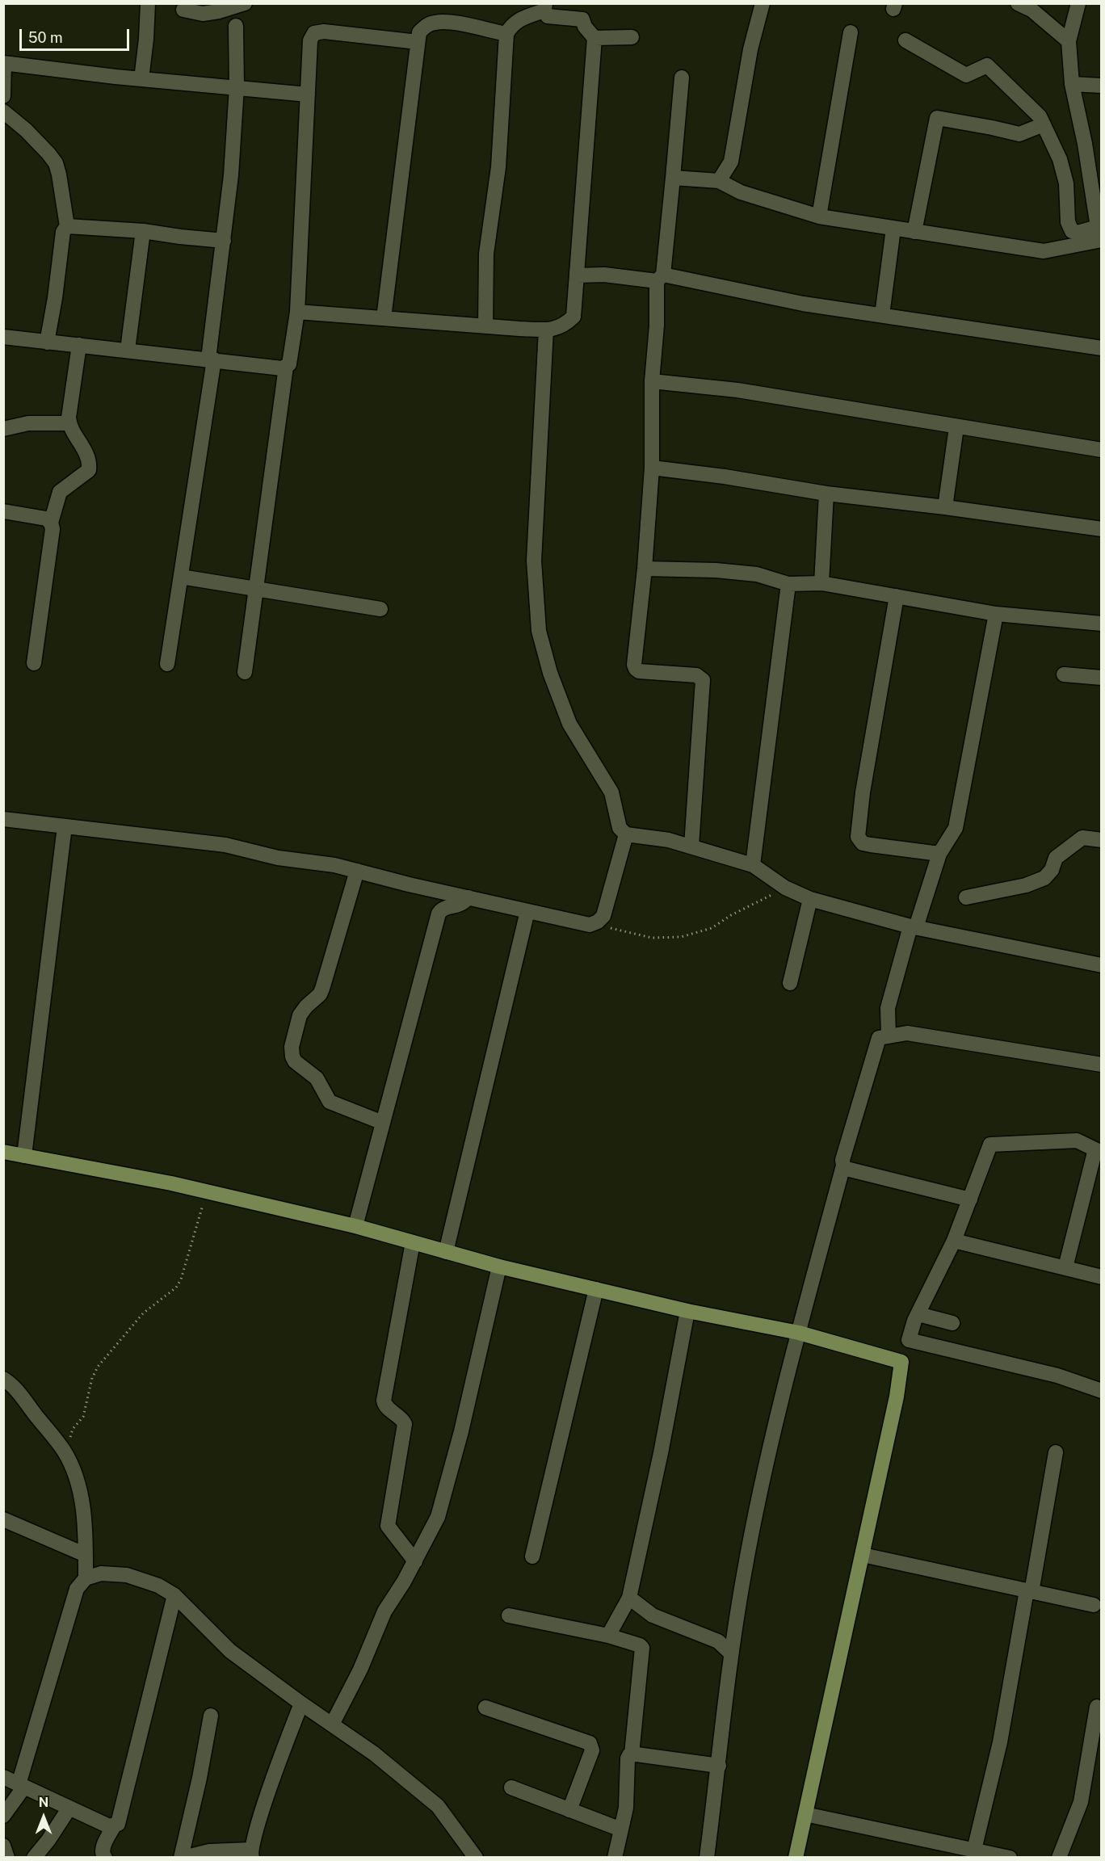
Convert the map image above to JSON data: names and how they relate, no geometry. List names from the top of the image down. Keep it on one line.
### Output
{"scale_bar":"50 m","north":"top"}
